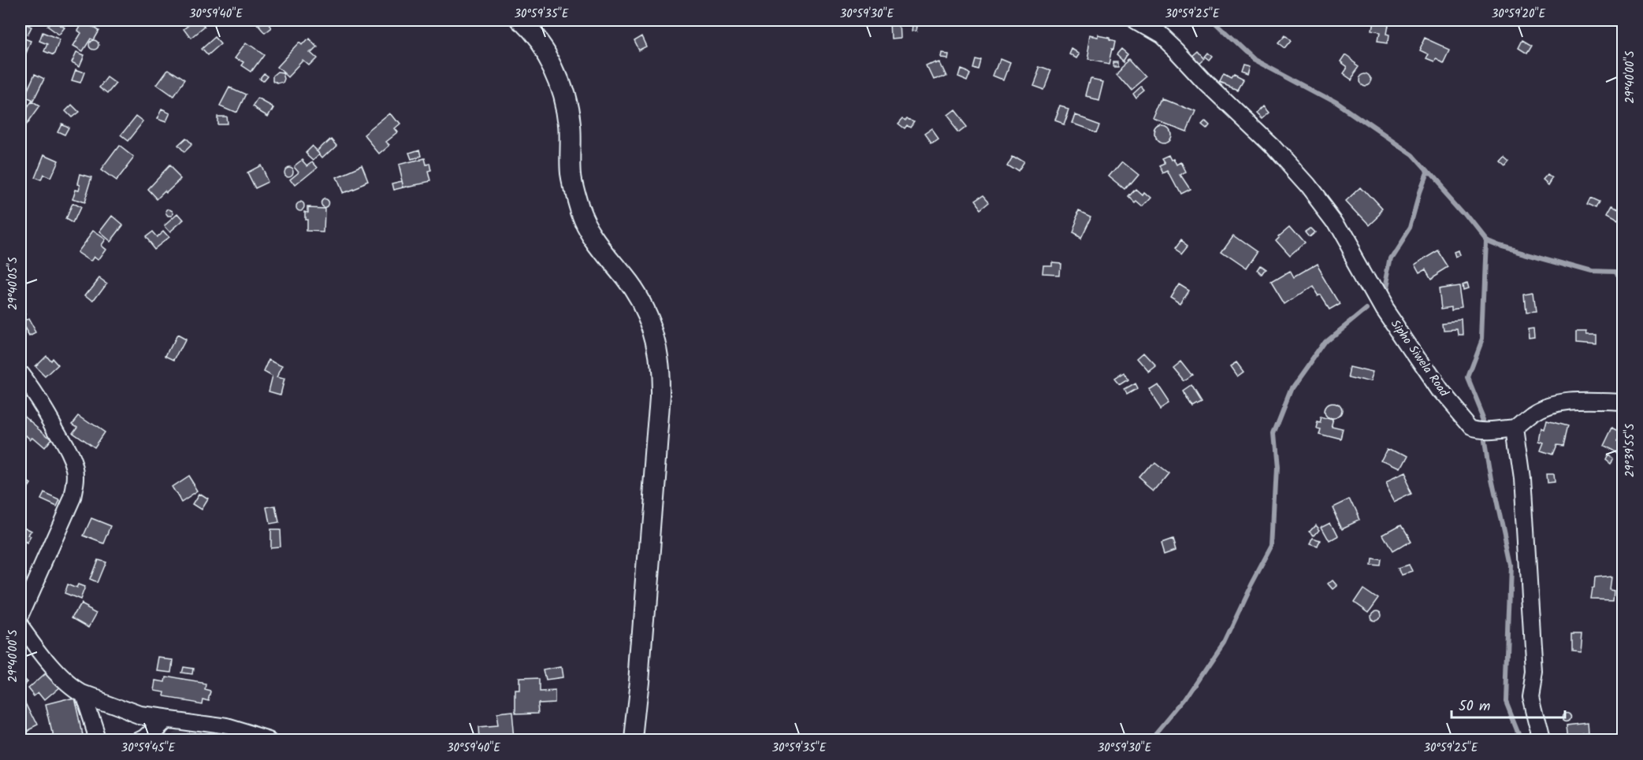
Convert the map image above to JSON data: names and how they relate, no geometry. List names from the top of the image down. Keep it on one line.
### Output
{"streets":{"street":["Sipho Siwela Road"]},"scale_bar":"50 m","coordinates":["30°59'40\"E","30°59'35\"E","30°59'30\"E","30°59'25\"E","30°59'20\"E","29°40'00\"S","29°40'05\"S","29°39'55\"S","30°59'45\"E"]}
